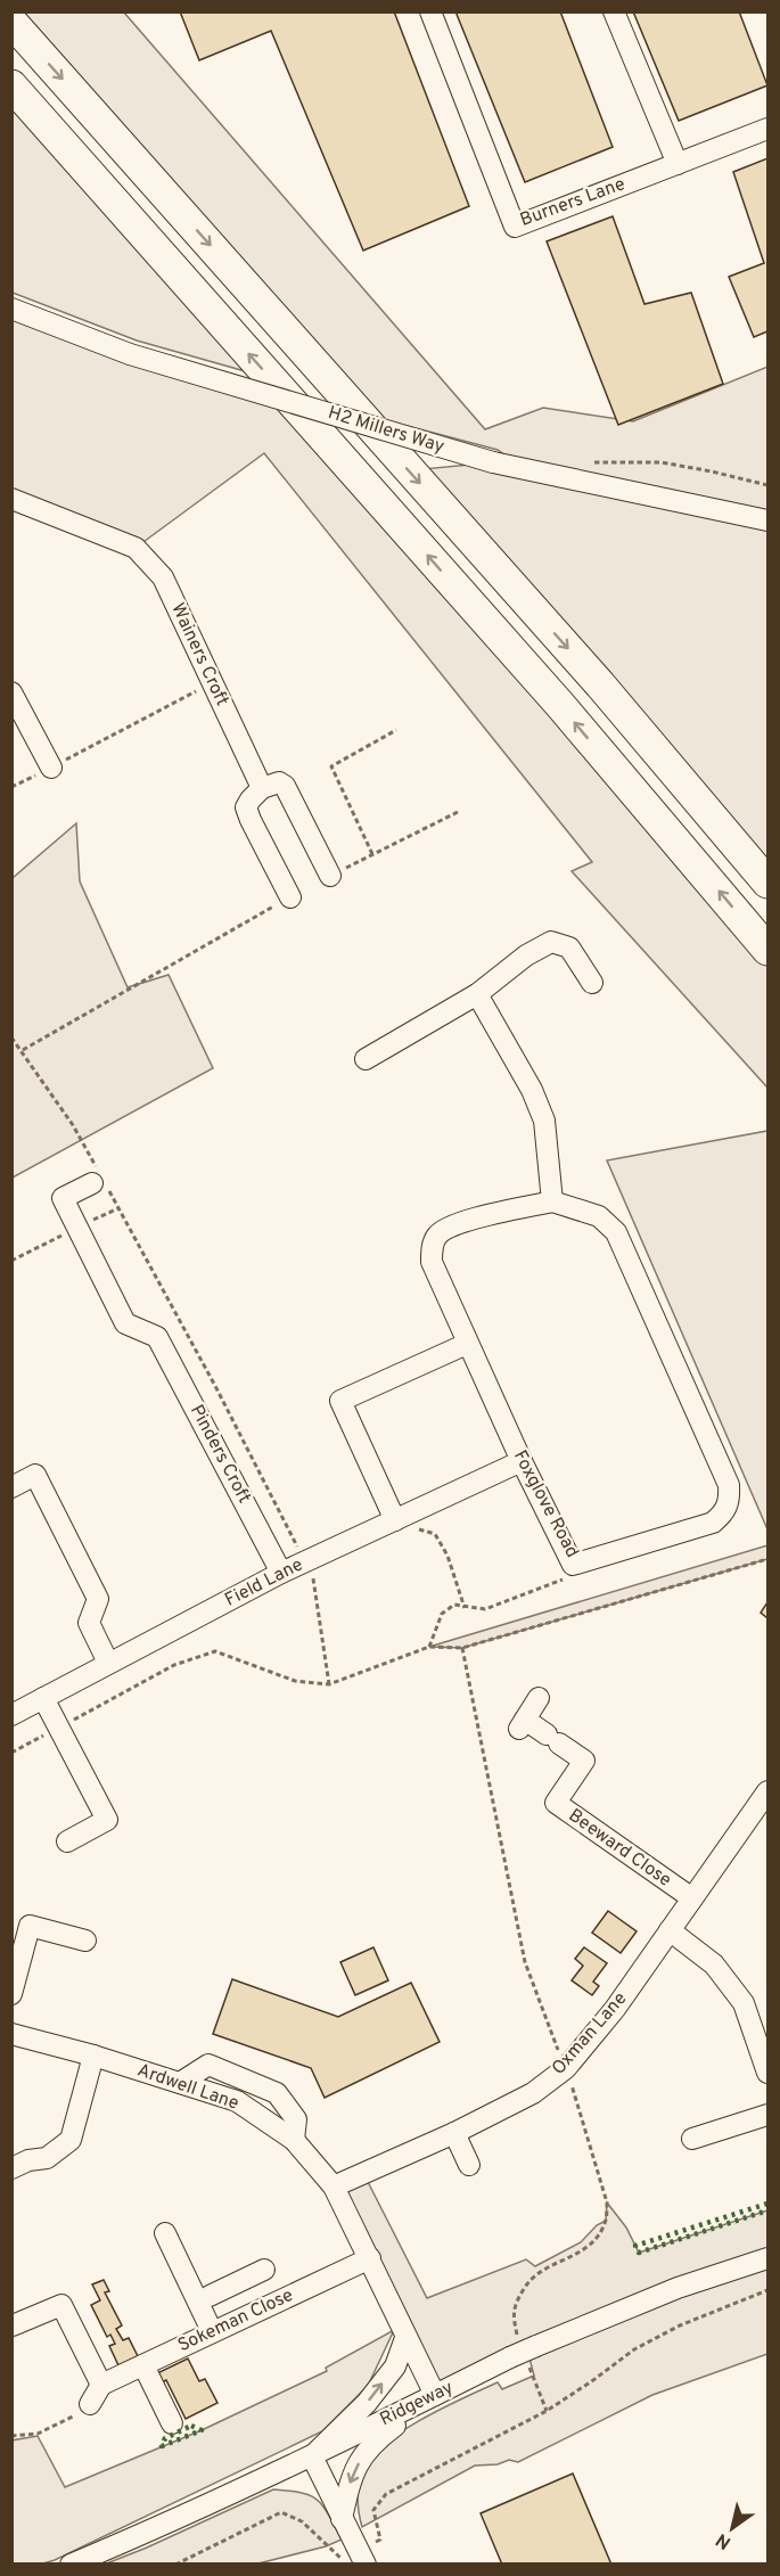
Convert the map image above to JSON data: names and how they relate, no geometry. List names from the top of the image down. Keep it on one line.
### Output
{"streets":{"street":["Burners Lane","H2 Millers Way","Wainers Croft","Pinders Croft","Foxglove Road","Field Lane","Beeward Close","Oxman Lane","Ardwell Lane","Sokeman Close","Ridgeway"]},"crossings":[["Pinders Croft","Field Lane"],["Foxglove Road","Field Lane"],["Beeward Close","Oxman Lane"],["Oxman Lane","Ardwell Lane"],["Ardwell Lane","Sokeman Close"],["Ardwell Lane","Ridgeway"]],"north":"bottom left"}
